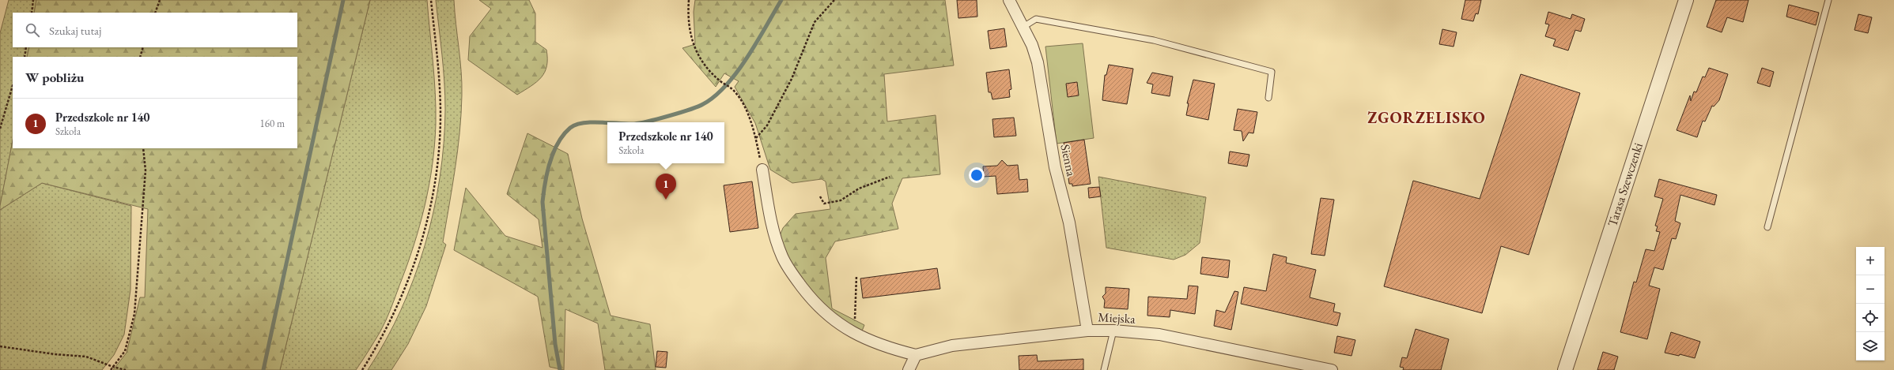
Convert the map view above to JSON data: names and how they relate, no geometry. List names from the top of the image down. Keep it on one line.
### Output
{"streets":{"street":["Sienna","Tarasa Szewczenki","Miejska"]},"crossings":[["Sienna","Miejska"]],"districts":["ZGORZELISKO"],"page":{"search":"Szukaj tutaj","heading":"W pobliżu","list":[{"mark":"1","name":"Przedszkole nr 140","note":"Szkoła","value":"160 m"}],"popup":["Przedszkole nr 140","Szkoła"],"pins":"1","map_buttons":["+","−"]}}
